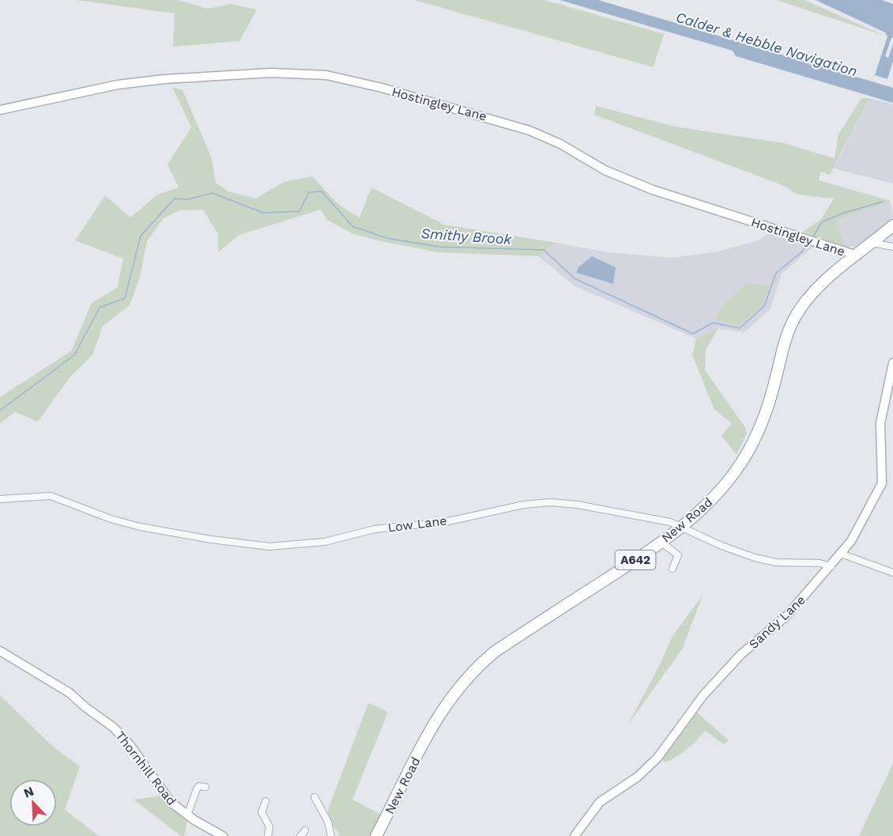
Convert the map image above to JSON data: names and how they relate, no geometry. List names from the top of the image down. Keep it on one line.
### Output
{"streets":{"highway":["New Road","A642"],"main road":["Hostingley Lane","Sandy Lane","Thornhill Road"],"street":["Low Lane"]},"crossings":[["Hostingley Lane","New Road"],["New Road","Low Lane"],["Low Lane","Sandy Lane"]],"water":["Calder & Hebble Navigation","Smithy Brook"],"north":"top left"}
